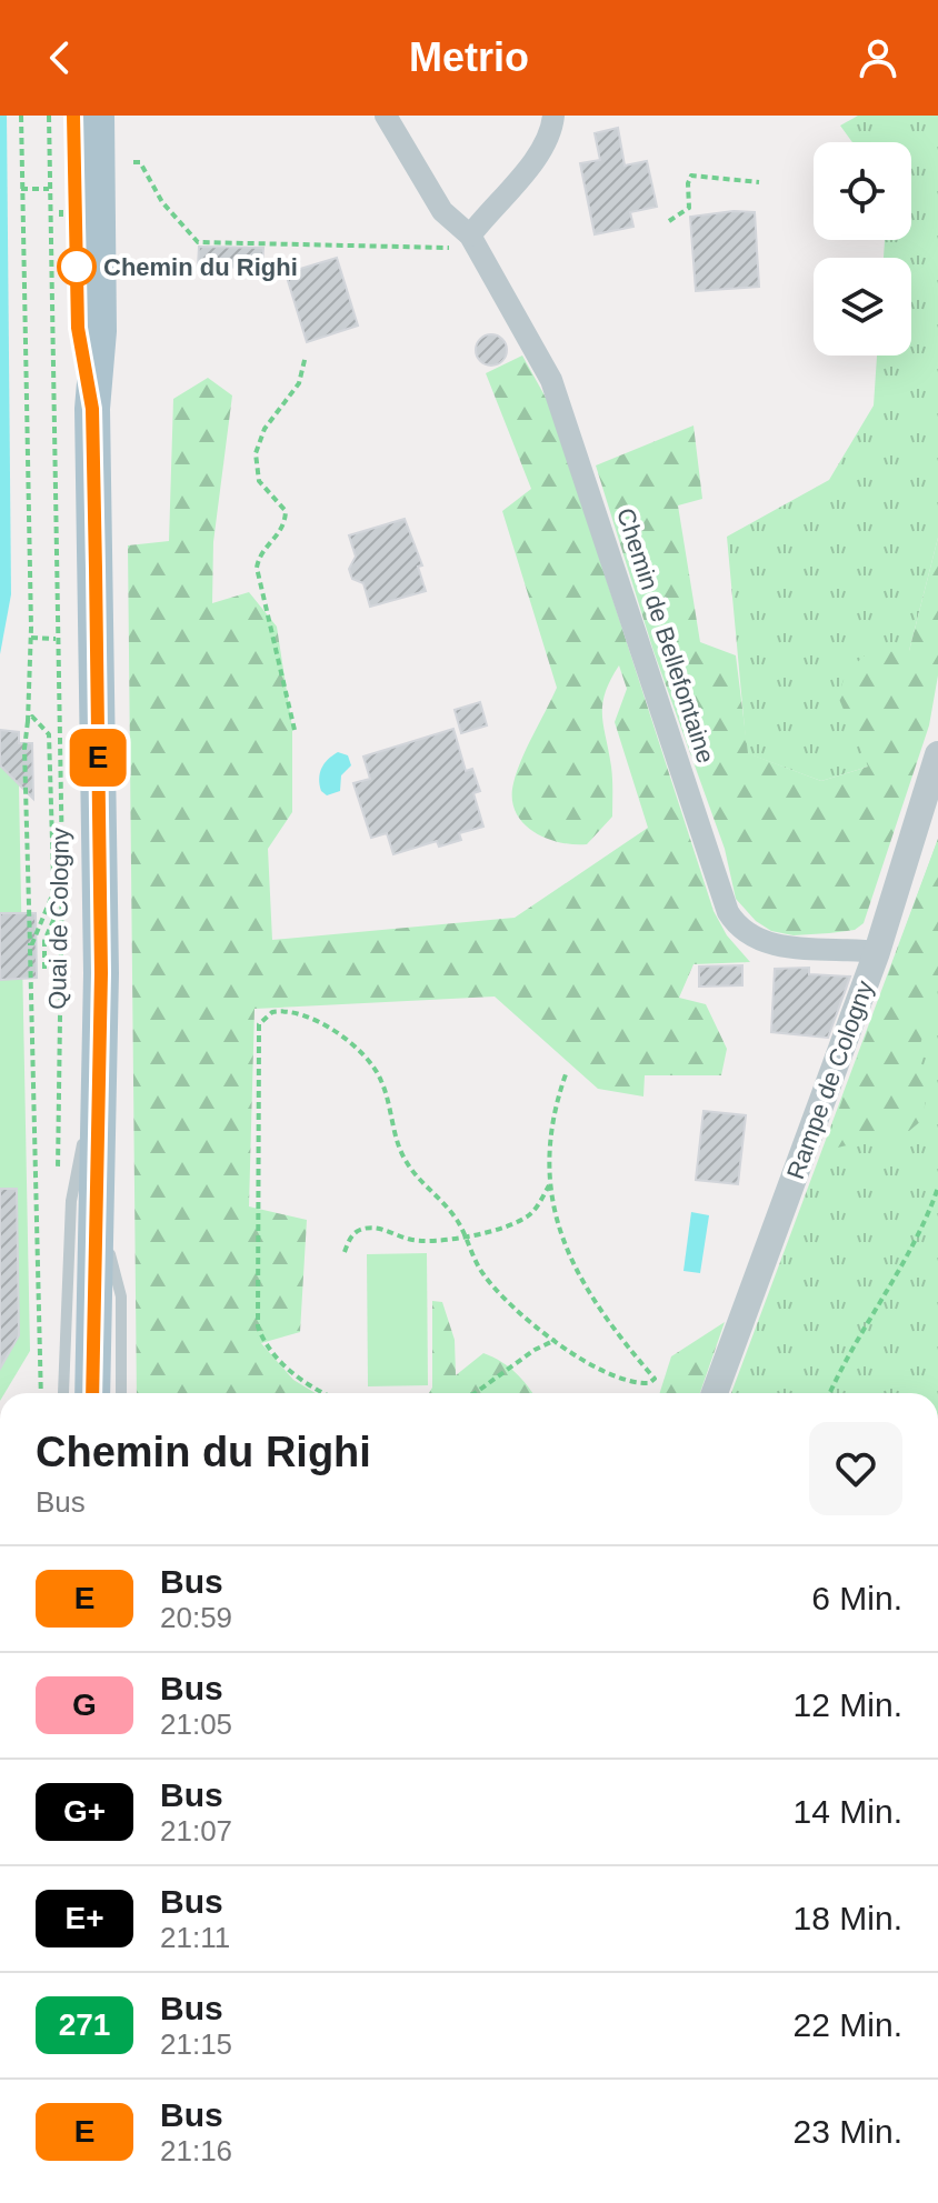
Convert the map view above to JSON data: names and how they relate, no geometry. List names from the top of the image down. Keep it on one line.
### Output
{"streets":{"main road":["Quai de Cologny"],"street":["Chemin de Bellefontaine","Rampe de Cologny"]},"crossings":[["Chemin de Bellefontaine","Rampe de Cologny"]],"places":["Chemin du Righi"],"lines":["bus line E"],"page":{"header":"Metrio","on_map":"E","heading":["Chemin du Righi","Bus"],"list":[{"mark":"E","name":"Bus","note":"20:59","value":"6 Min."},{"mark":"G","name":"Bus","note":"21:05","value":"12 Min."},{"mark":"G+","name":"Bus","note":"21:07","value":"14 Min."},{"mark":"E+","name":"Bus","note":"21:11","value":"18 Min."},{"mark":"271","name":"Bus","note":"21:15","value":"22 Min."},{"mark":"E","name":"Bus","note":"21:16","value":"23 Min."}]}}
